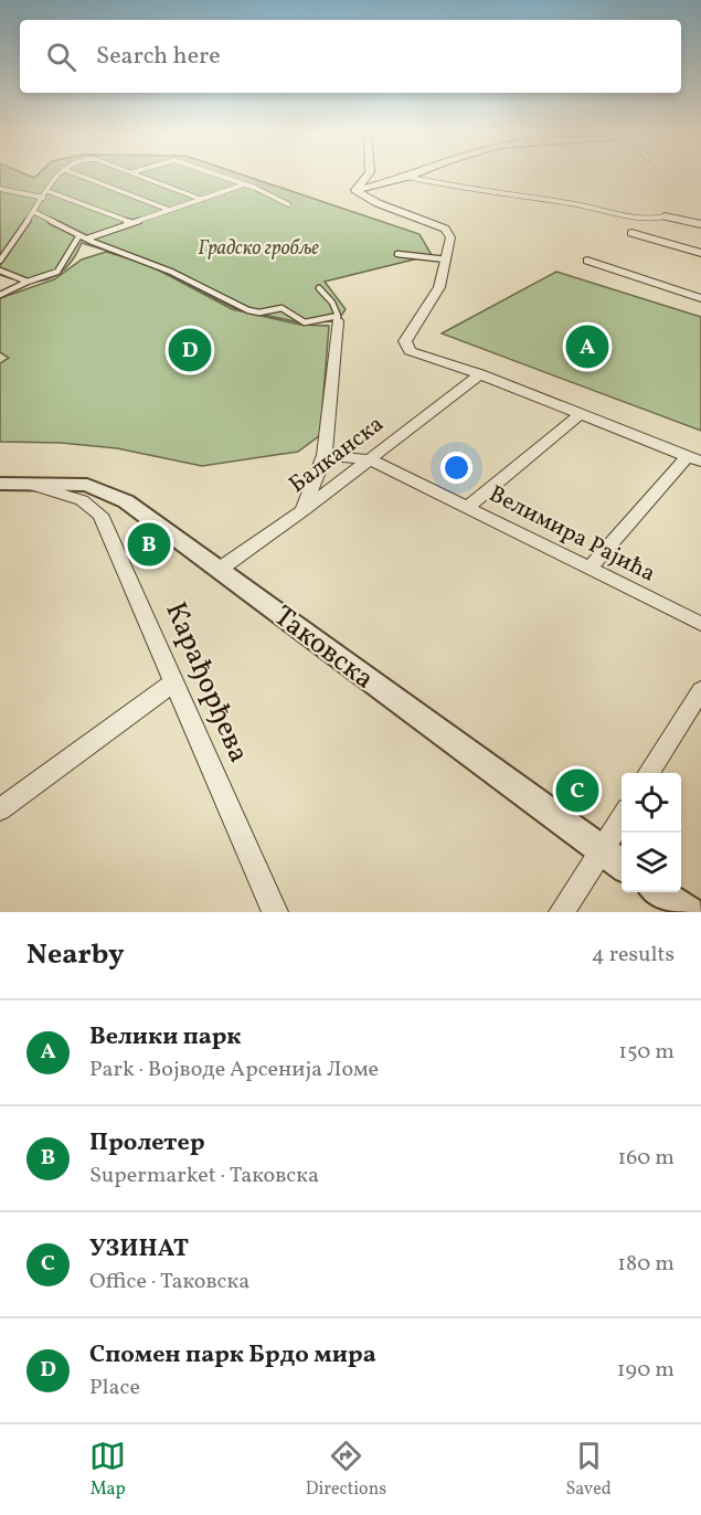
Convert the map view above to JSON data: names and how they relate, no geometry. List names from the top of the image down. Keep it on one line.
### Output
{"streets":{"street":["Балканска","Велимира Рајића","Таковска","Карађорђева"]},"crossings":[["Балканска","Велимира Рајића"],["Балканска","Таковска"],["Таковска","Карађорђева"]],"parks":["Градско гробље"],"page":{"search":"Search here","pins":["A","D","B","C"],"heading":["Nearby","4 results"],"list":[{"mark":"A","name":"Велики парк","note":"Park · Војводе Арсенија Ломе","value":"150 m"},{"mark":"B","name":"Пролетер","note":"Supermarket · Таковска","value":"160 m"},{"mark":"C","name":"УЗИНАТ","note":"Office · Таковска","value":"180 m"},{"mark":"D","name":"Спомен парк Брдо мира","note":"Place","value":"190 m"}],"nav":["Map","Directions","Saved"]}}
